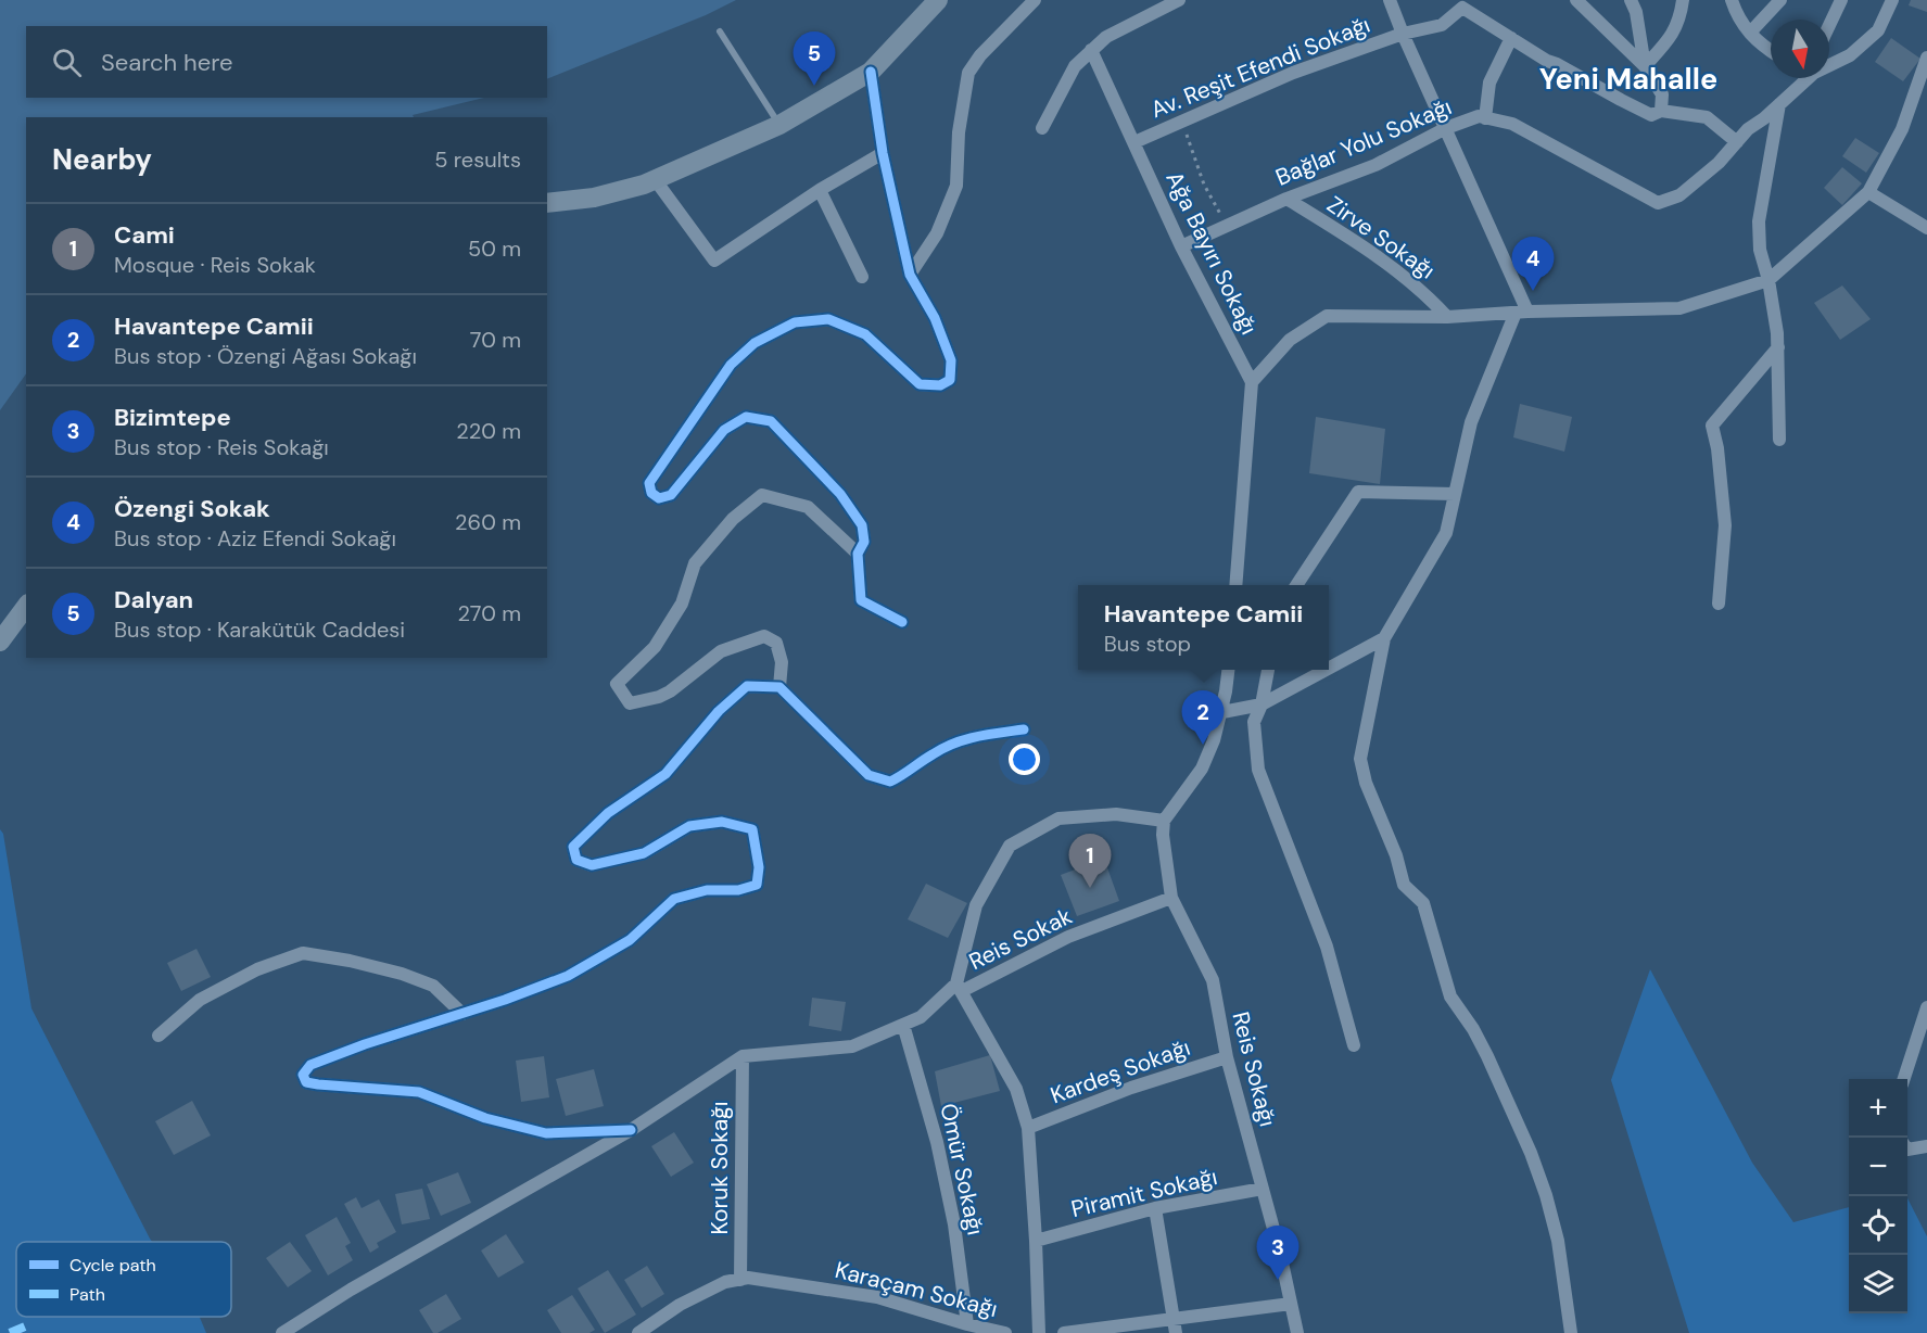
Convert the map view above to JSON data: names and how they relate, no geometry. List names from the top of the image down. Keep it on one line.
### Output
{"streets":{"street":["Av. Reşit Efendi Sokağı","Bağlar Yolu Sokağı","Zirve Sokağı","Ağa Bayırı Sokağı","Reis Sokak","Reis Sokağı","Kardeş Sokağı","Koruk Sokağı","Ömür Sokağı","Piramit Sokağı","Karaçam Sokağı"]},"crossings":[["Av. Reşit Efendi Sokağı","Ağa Bayırı Sokağı"],["Bağlar Yolu Sokağı","Zirve Sokağı"],["Bağlar Yolu Sokağı","Ağa Bayırı Sokağı"],["Reis Sokak","Reis Sokağı"],["Reis Sokak","Koruk Sokağı"],["Reis Sokak","Ömür Sokağı"],["Reis Sokağı","Kardeş Sokağı"],["Reis Sokağı","Piramit Sokağı"],["Koruk Sokağı","Karaçam Sokağı"],["Ömür Sokağı","Karaçam Sokağı"]],"districts":["Yeni Mahalle"],"legend":["Cycle path","Path"],"north":"bottom","page":{"search":"Search here","pins":["5","4","2","1","3"],"heading":["Nearby","5 results"],"list":[{"mark":"1","name":"Cami","note":"Mosque · Reis Sokak","value":"50 m"},{"mark":"2","name":"Havantepe Camii","note":"Bus stop · Özengi Ağası Sokağı","value":"70 m"},{"mark":"3","name":"Bizimtepe","note":"Bus stop · Reis Sokağı","value":"220 m"},{"mark":"4","name":"Özengi Sokak","note":"Bus stop · Aziz Efendi Sokağı","value":"260 m"},{"mark":"5","name":"Dalyan","note":"Bus stop · Karakütük Caddesi","value":"270 m"}],"popup":["Havantepe Camii","Bus stop"],"map_buttons":["+","−"]}}
